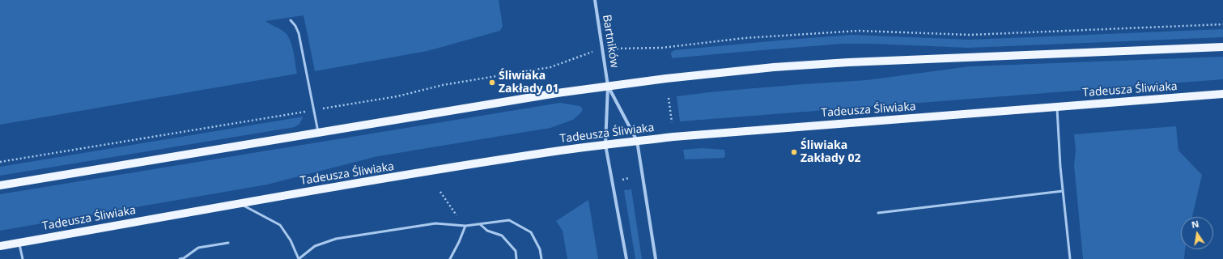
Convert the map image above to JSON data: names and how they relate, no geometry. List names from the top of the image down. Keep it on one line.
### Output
{"streets":{"main road":["Tadeusza Śliwiaka"],"street":["Bartników"]},"places":["Śliwiaka Zakłady 01","Śliwiaka Zakłady 02"],"north":"top"}
